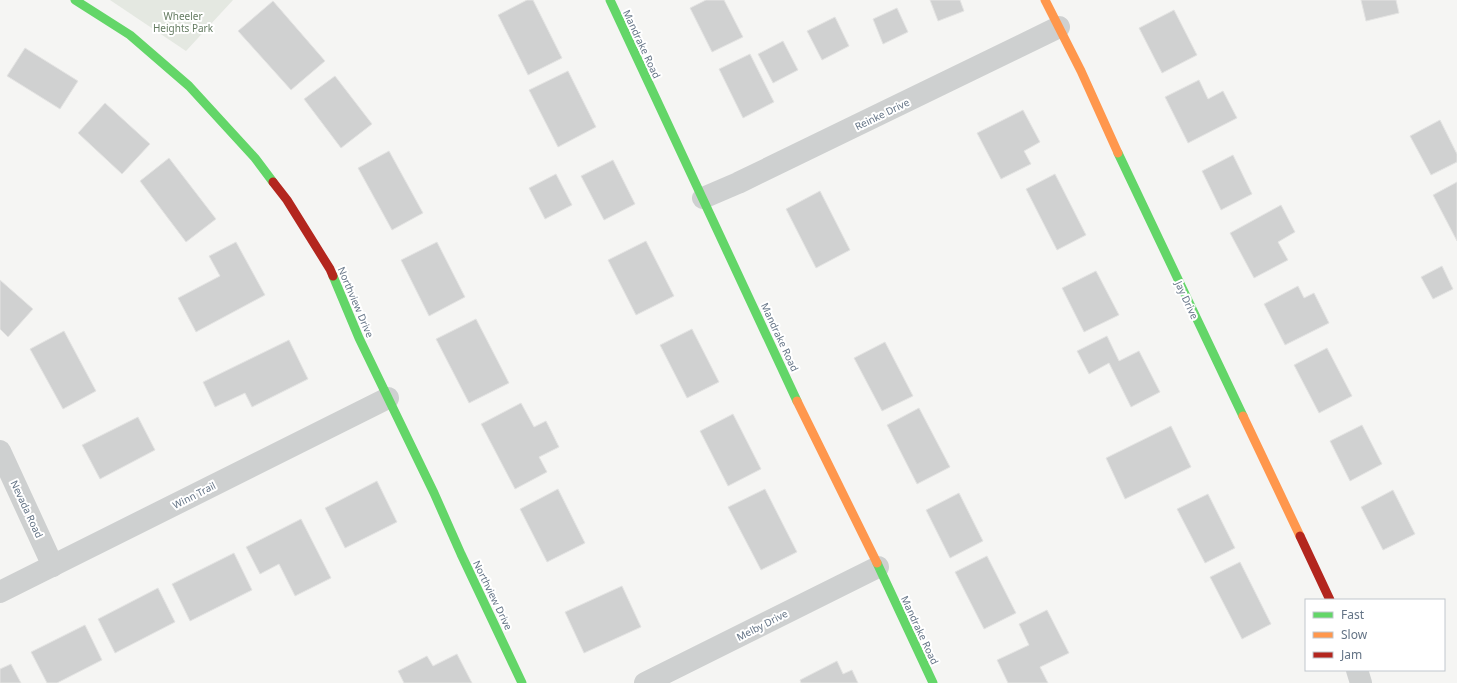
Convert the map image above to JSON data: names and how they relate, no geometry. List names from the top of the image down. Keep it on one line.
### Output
{"streets":{"street":["Mandrake Road","Reinke Drive","Jay Drive","Northview Drive","Winn Trail","Nevada Road","Melby Drive"]},"crossings":[["Mandrake Road","Reinke Drive"],["Mandrake Road","Melby Drive"],["Reinke Drive","Jay Drive"],["Northview Drive","Winn Trail"],["Winn Trail","Nevada Road"]],"parks":["Wheeler Heights Park"],"legend":["Fast","Slow","Jam"]}
